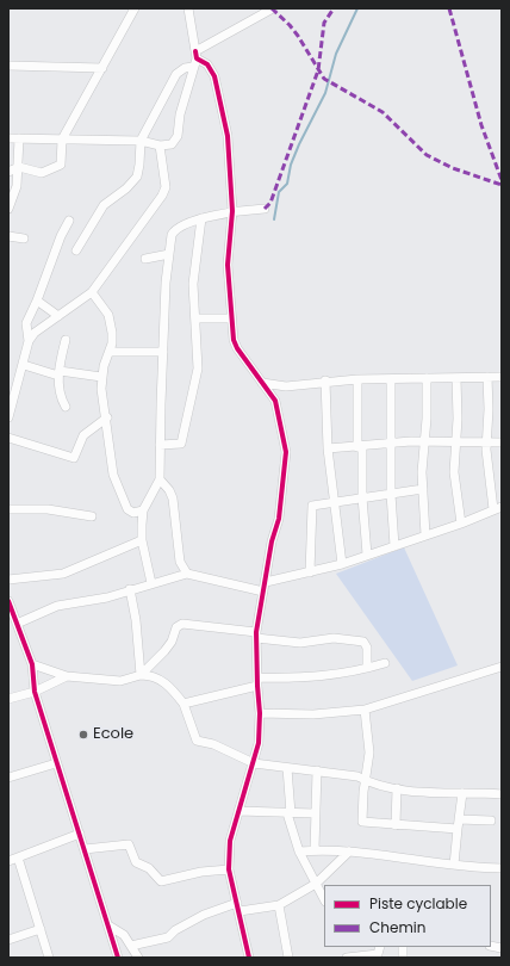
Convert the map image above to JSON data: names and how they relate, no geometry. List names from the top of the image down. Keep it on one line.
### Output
{"places":["Ecole"],"legend":["Piste cyclable","Chemin"]}
